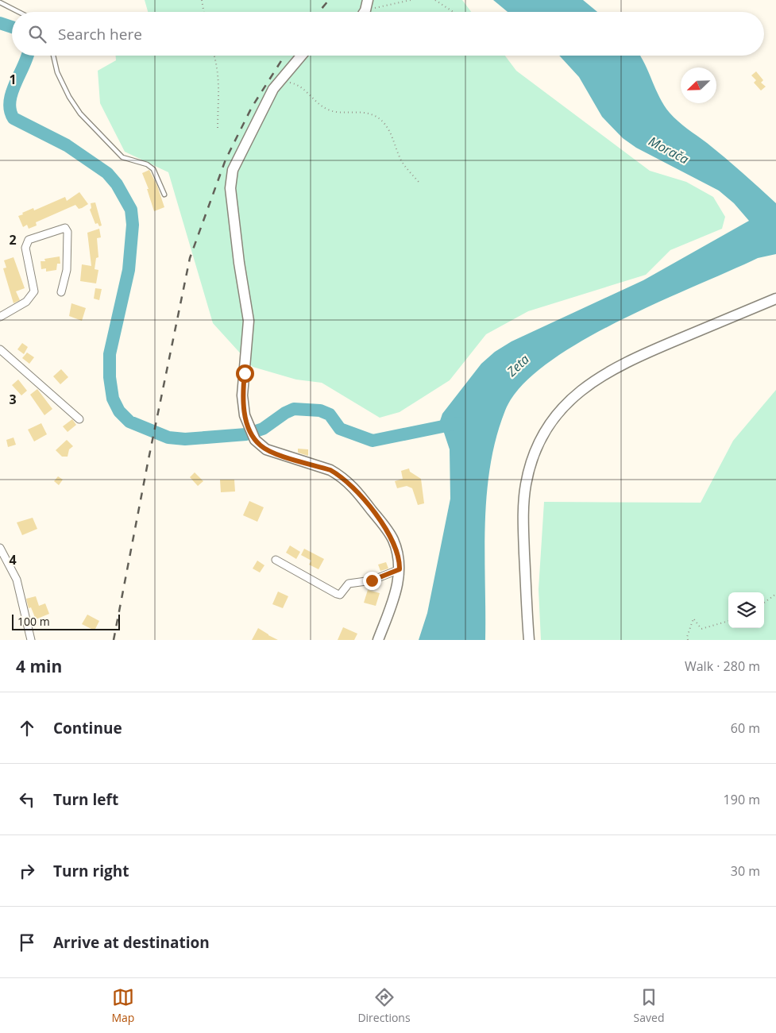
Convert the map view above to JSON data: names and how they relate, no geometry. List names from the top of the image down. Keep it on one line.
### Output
{"water":["Morača","Zeta"],"scale_bar":"100 m","north":"bottom left","page":{"search":"Search here","scale":"100 m","heading":["4 min","Walk · 280 m"],"list":[["Continue","60 m"],["Turn left","190 m"],["Turn right","30 m"],"Arrive at destination"],"nav":["Map","Directions","Saved"]},"grid":{"rows":["1","2","3","4"]}}
